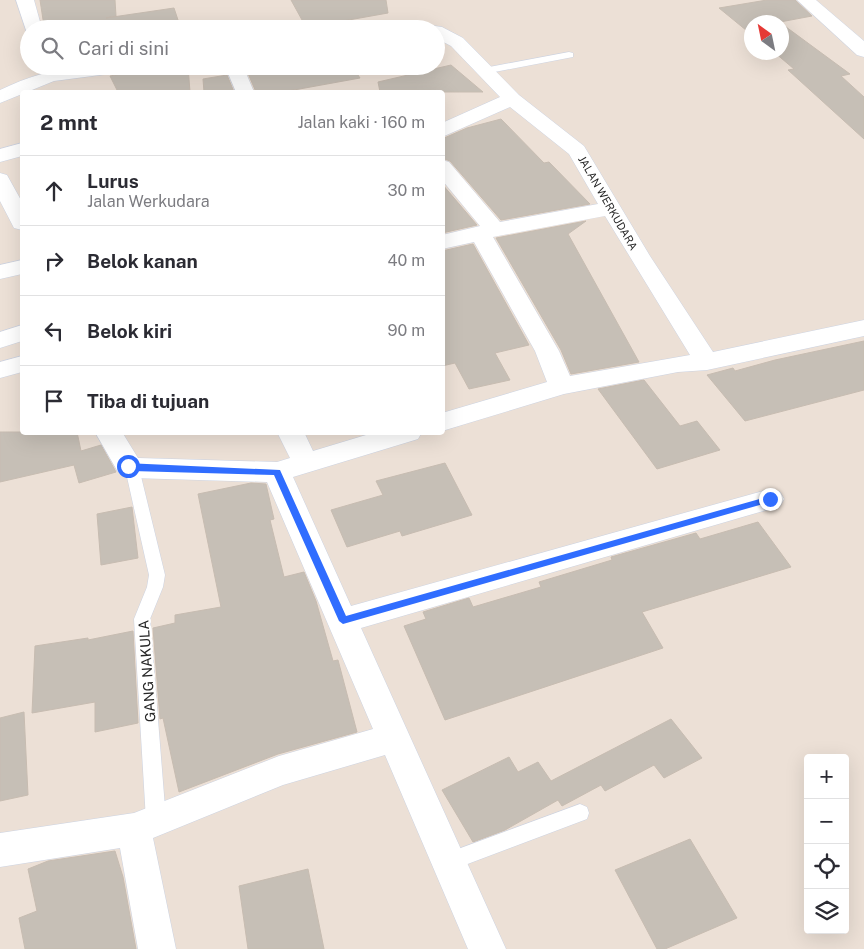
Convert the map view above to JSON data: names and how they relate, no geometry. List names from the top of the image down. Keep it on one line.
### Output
{"streets":{"street":["JALAN WERKUDARA"],"lane":["GANG NAKULA"]},"north":"top left","page":{"search":"Cari di sini","heading":["2 mnt","Jalan kaki · 160 m"],"list":[["Lurus","Jalan Werkudara","30 m"],["Belok kanan","40 m"],["Belok kiri","90 m"],"Tiba di tujuan"],"map_buttons":["+","−"]}}
